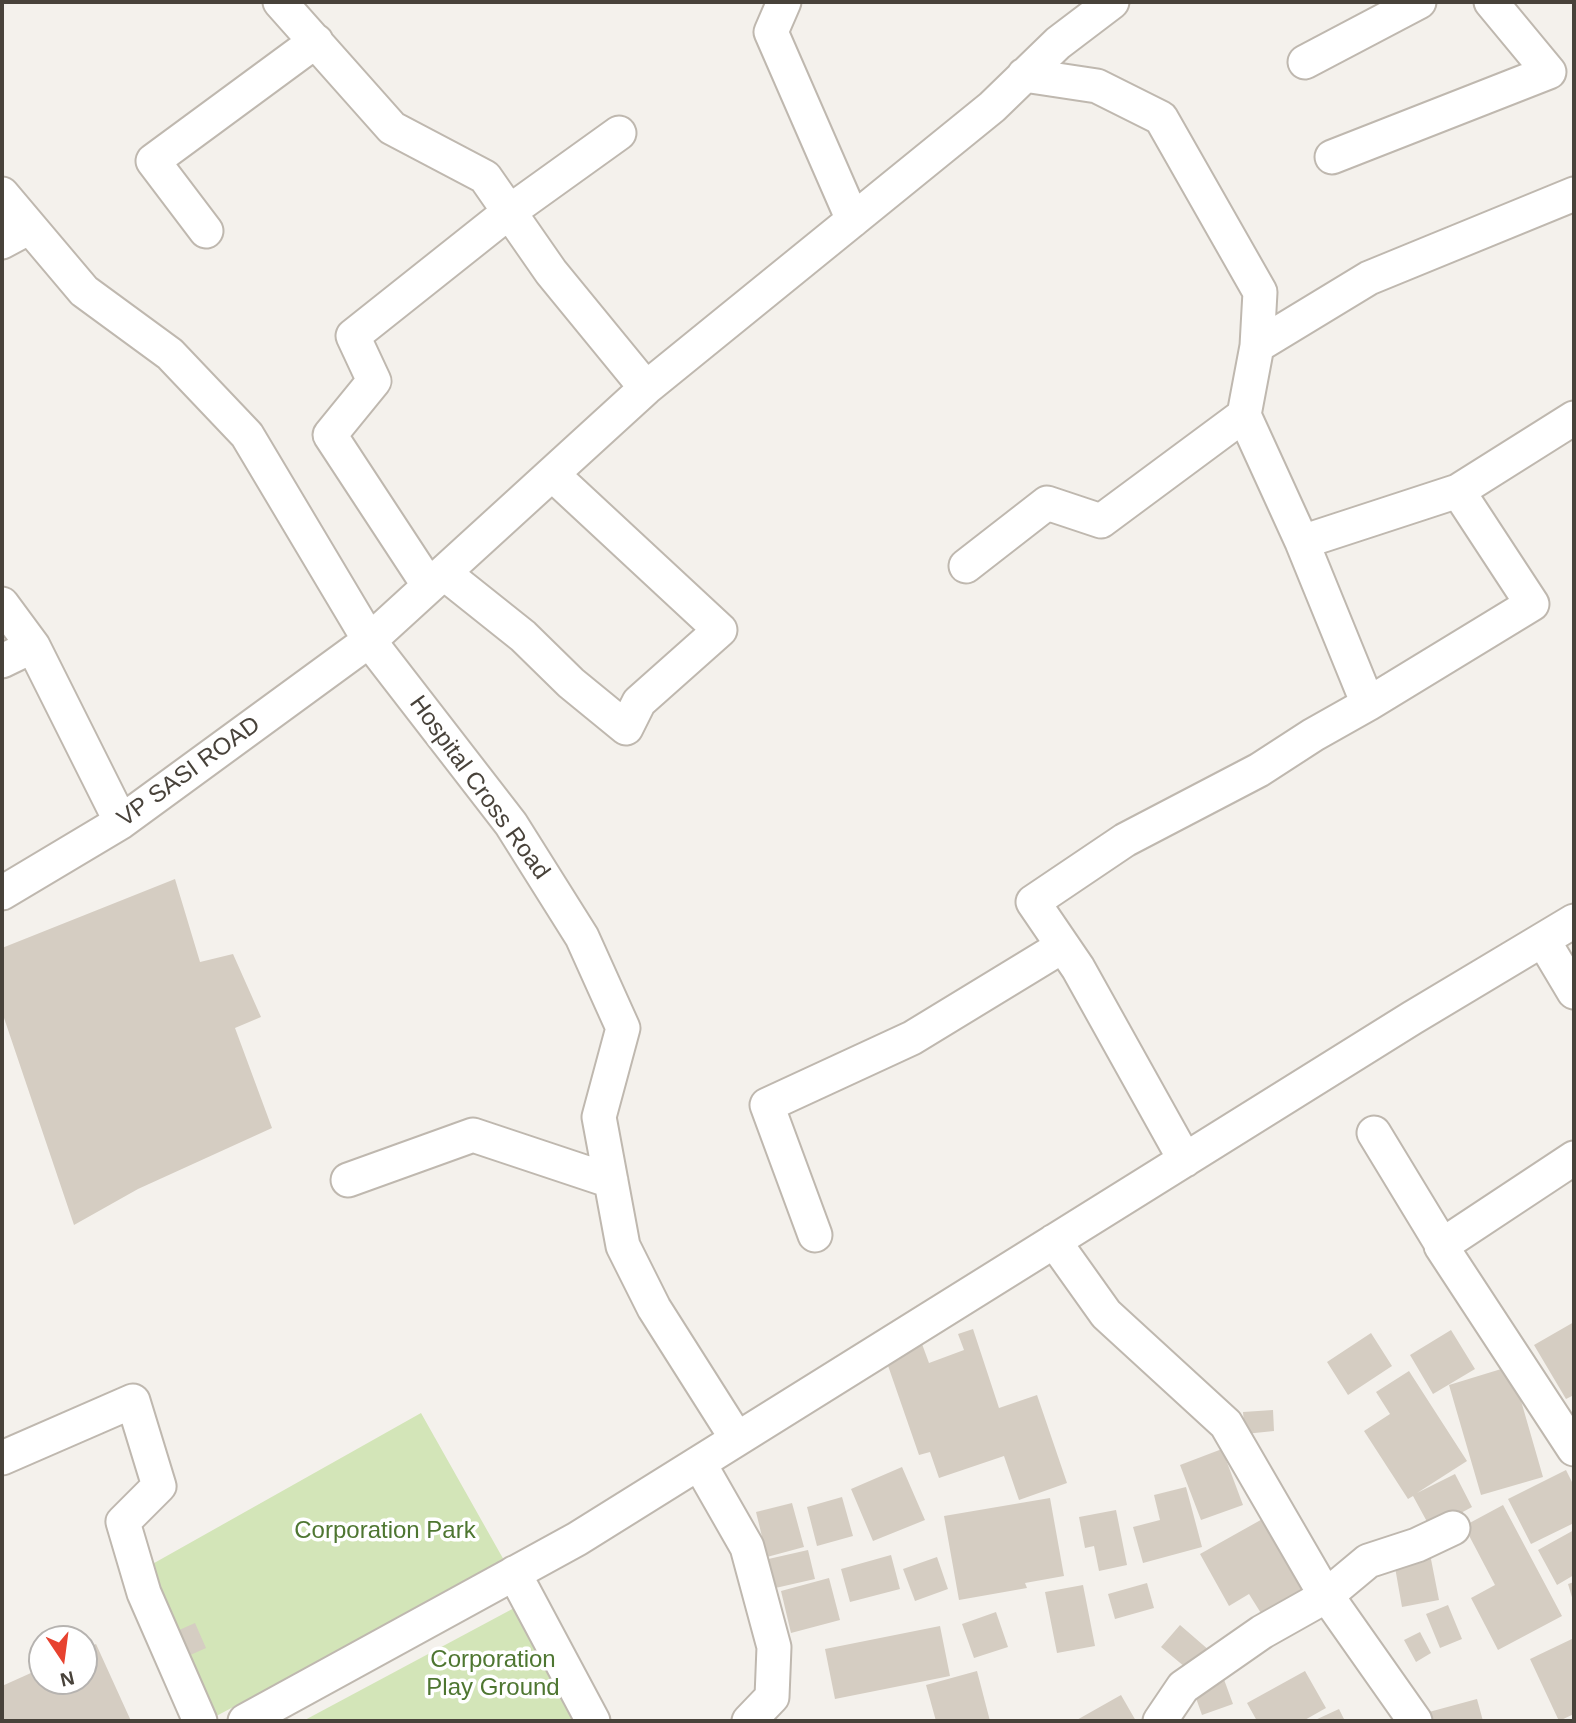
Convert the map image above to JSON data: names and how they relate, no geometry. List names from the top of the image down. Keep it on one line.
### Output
{"streets":{"street":["VP SASI ROAD","Hospital Cross Road"]},"crossings":[["VP SASI ROAD","Hospital Cross Road"]],"parks":["Corporation Park","Corporation Play Ground"],"north":"bottom"}
